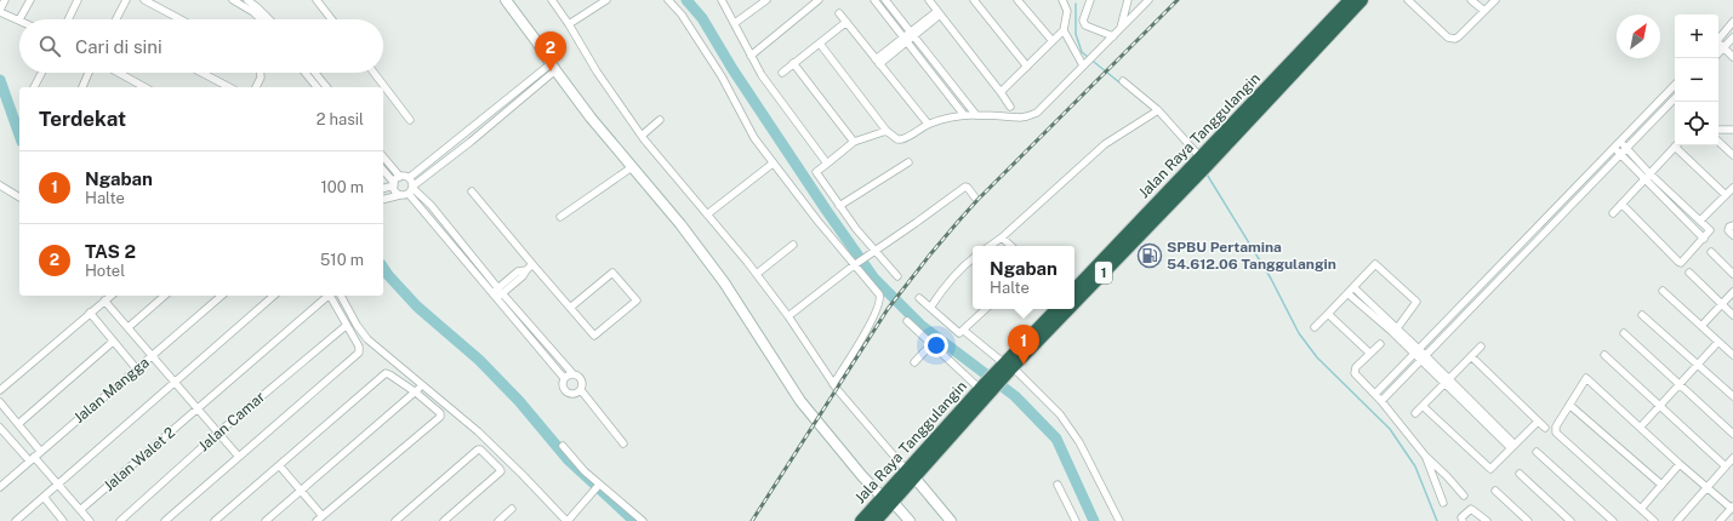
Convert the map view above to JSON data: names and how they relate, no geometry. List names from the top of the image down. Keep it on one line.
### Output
{"streets":{"highway":["Jalan Raya Tanggulangin","1","Jala Raya Tanggulangin"],"street":["Jalan Mangga","Jalan Camar","Jalan Walet 2"]},"crossings":[["Jalan Raya Tanggulangin","1"],["1","Jala Raya Tanggulangin"]],"places":{"fuel station":["SPBU Pertamina 54.612.06 Tanggulangin"]},"north":"top right","page":{"map_buttons":["+","−"],"search":"Cari di sini","pins":["2","1"],"heading":["Terdekat","2 hasil"],"list":[{"mark":"1","name":"Ngaban","note":"Halte","value":"100 m"},{"mark":"2","name":"TAS 2","note":"Hotel","value":"510 m"}],"popup":["Ngaban","Halte"]}}
